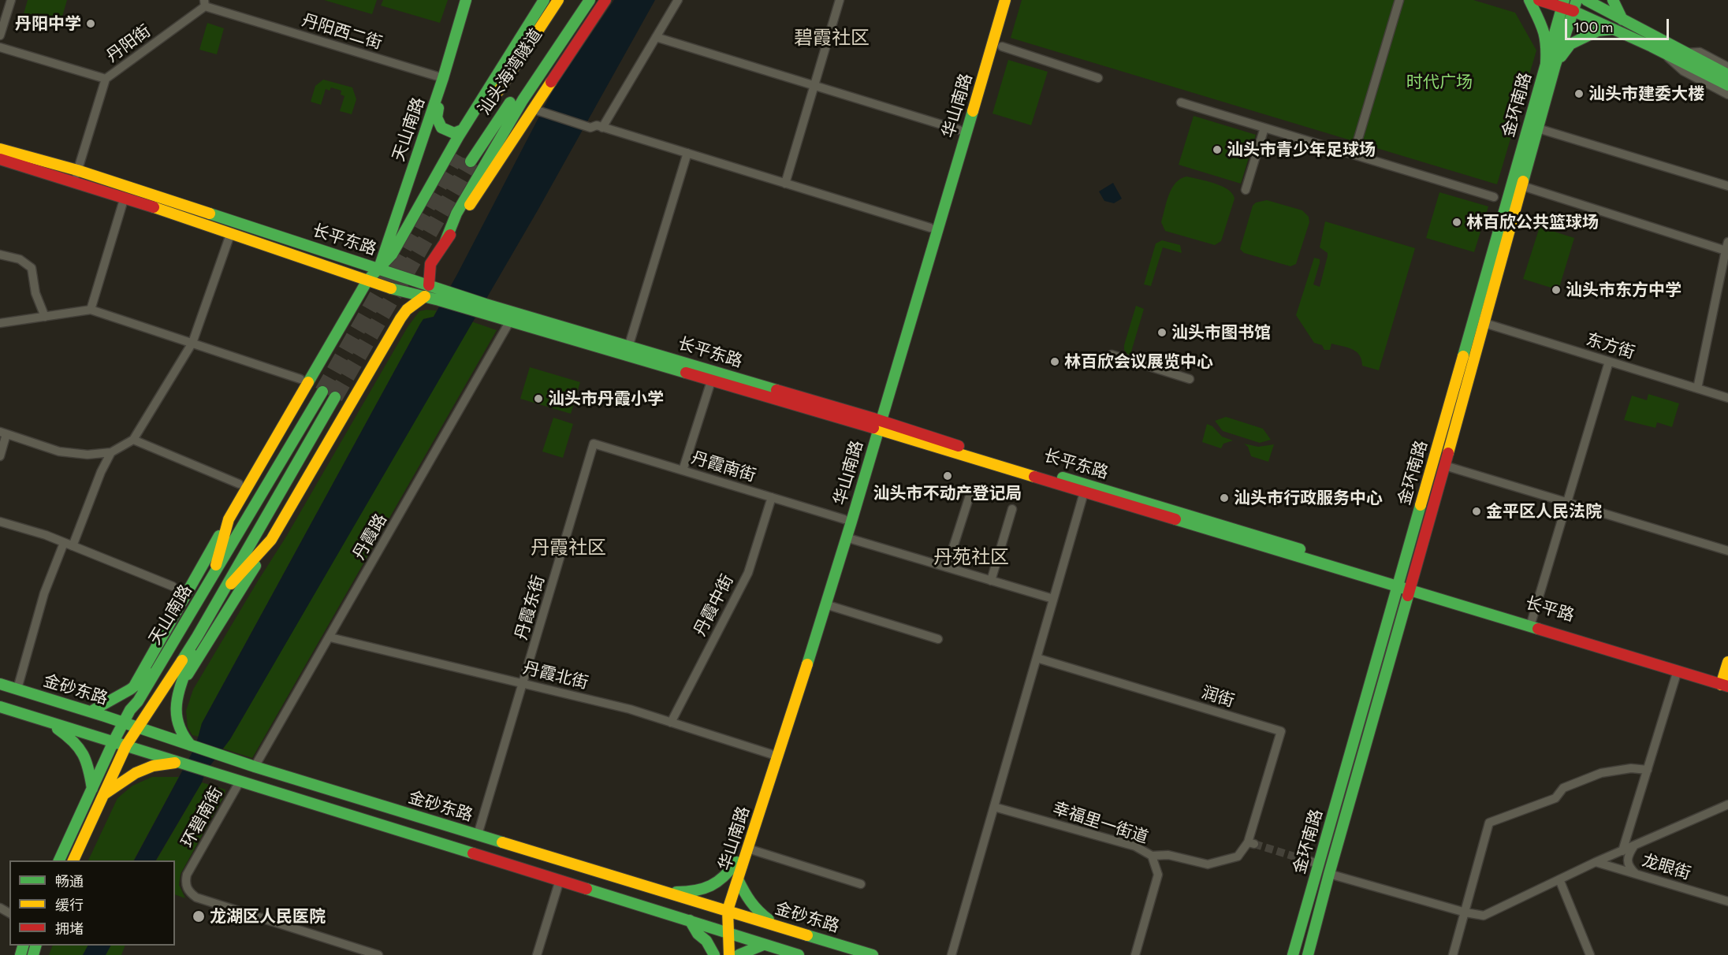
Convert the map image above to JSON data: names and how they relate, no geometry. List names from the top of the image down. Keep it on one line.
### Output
{"streets":{"main road":["汕头海湾隧道","金环南路","华山南路","天山南路","长平东路","长平路","金砂东路"],"street":["丹阳西二街","丹阳街","东方街","丹霞南街","丹霞路","丹霞中街","丹霞东街","丹霞北街","润街","环碧南街","幸福里一街道","龙眼街"]},"crossings":[["丹阳西二街","丹阳街"],["丹阳西二街","天山南路"],["丹阳街","长平东路"],["金环南路","长平东路"],["金环南路","东方街"],["金环南路","长平路"],["华山南路","长平东路"],["华山南路","丹霞南街"],["华山南路","丹霞北街"],["华山南路","金砂东路"],["天山南路","长平东路"],["天山南路","金砂东路"],["长平东路","丹霞路"],["长平东路","长平路"],["丹霞南街","丹霞中街"],["丹霞南街","丹霞东街"],["丹霞路","丹霞北街"],["丹霞路","金砂东路"],["丹霞中街","丹霞北街"],["丹霞东街","丹霞北街"],["丹霞东街","金砂东路"],["润街","幸福里一街道"]],"districts":["碧霞社区","丹霞社区","丹苑社区"],"parks":["时代广场"],"places":["丹阳中学","汕头市建委大楼","汕头市青少年足球场","林百欣公共篮球场","汕头市东方中学","汕头市图书馆","林百欣会议展览中心","汕头市丹霞小学","汕头市不动产登记局","汕头市行政服务中心","金平区人民法院","龙湖区人民医院"],"legend":["畅通","缓行","拥堵"],"scale_bar":"100 m"}
